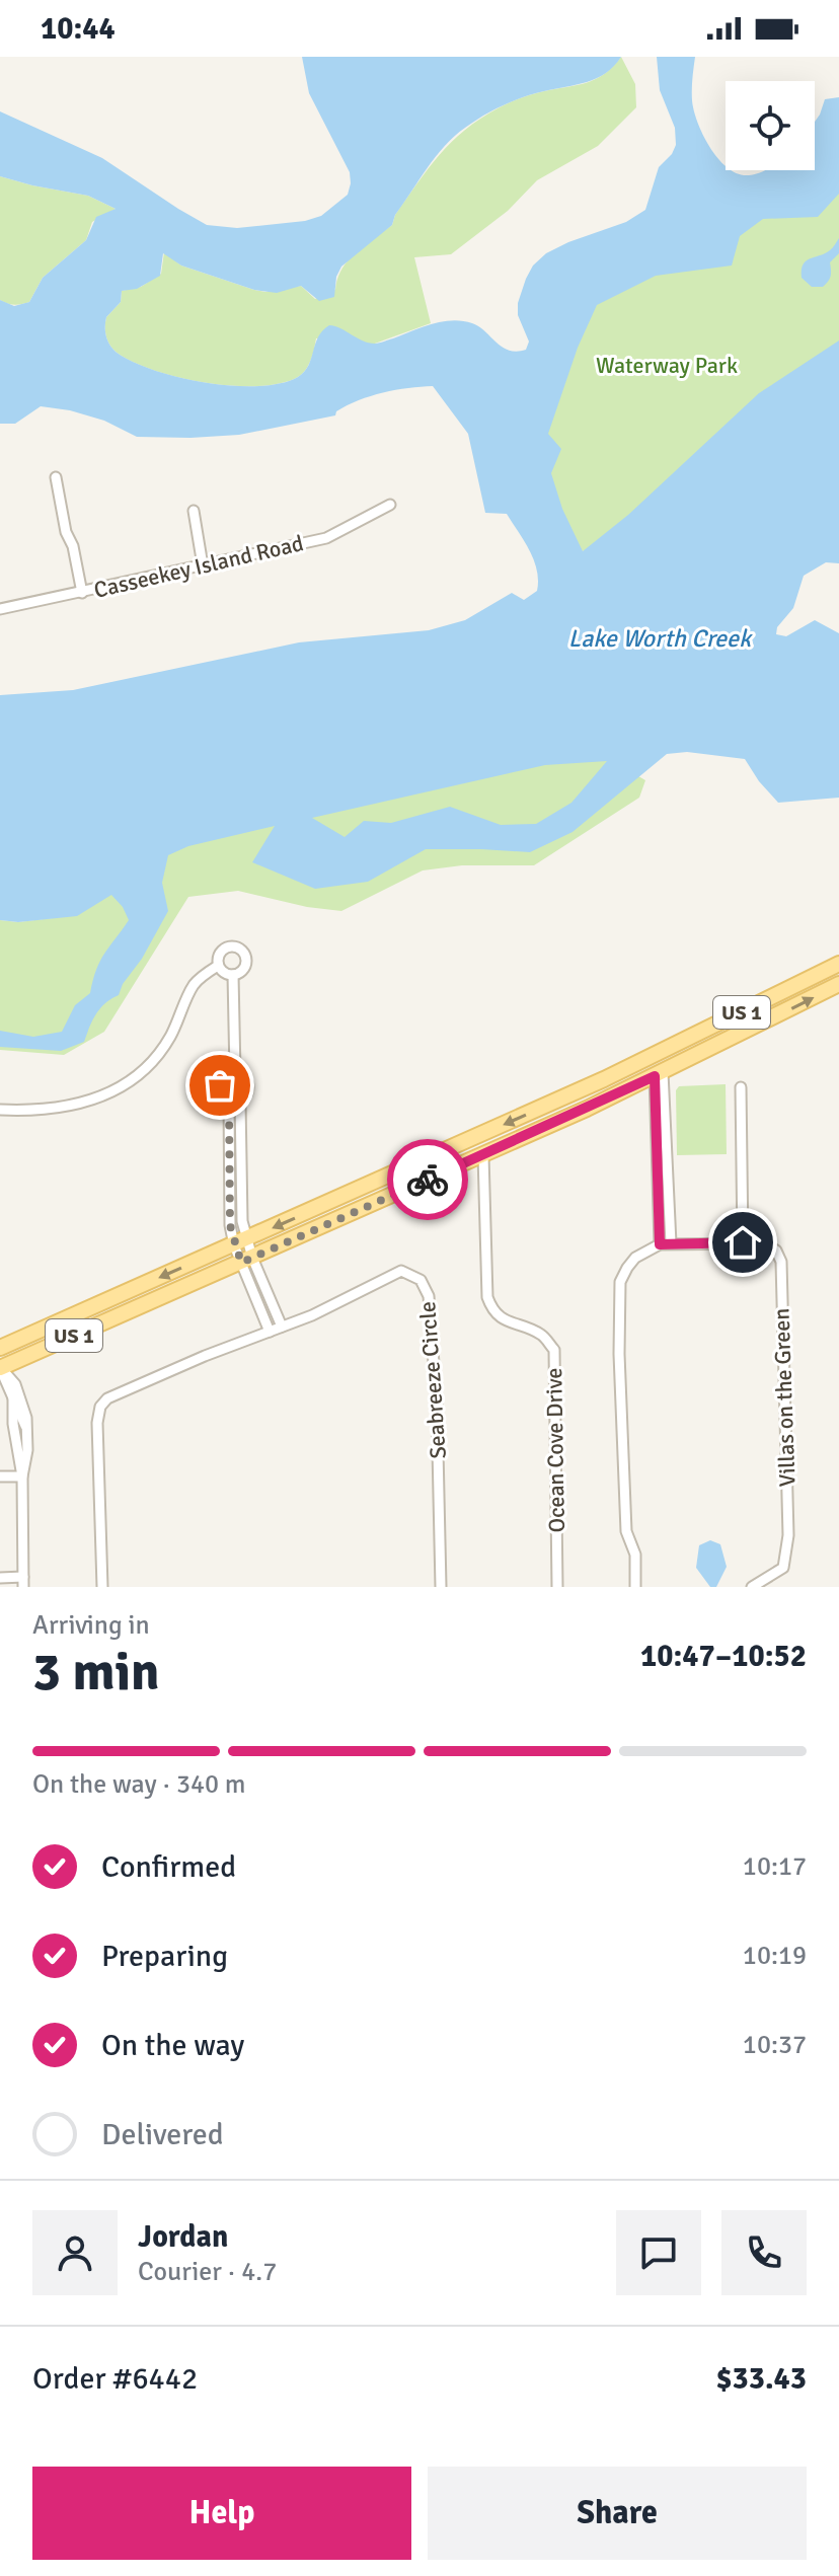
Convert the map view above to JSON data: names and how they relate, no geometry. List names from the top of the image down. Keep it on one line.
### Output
{"streets":{"main road":["US 1"],"street":["Casseekey Island Road","Seabreeze Circle","Villas on the Green","Ocean Cove Drive"]},"crossings":[["US 1","Ocean Cove Drive"]],"water":["Lake Worth Creek"],"parks":["Waterway Park"],"page":{"status":"10:44","heading":["3 min","Arriving in","10:47–10:52"],"panel":["Jordan","Courier · 4.7","Order #6442","$33.43"],"bar":"On the way · 340 m","list":[["Confirmed","10:17"],["Preparing","10:19"],["On the way","10:37"],"Delivered"],"buttons":["Help","Share"]}}
